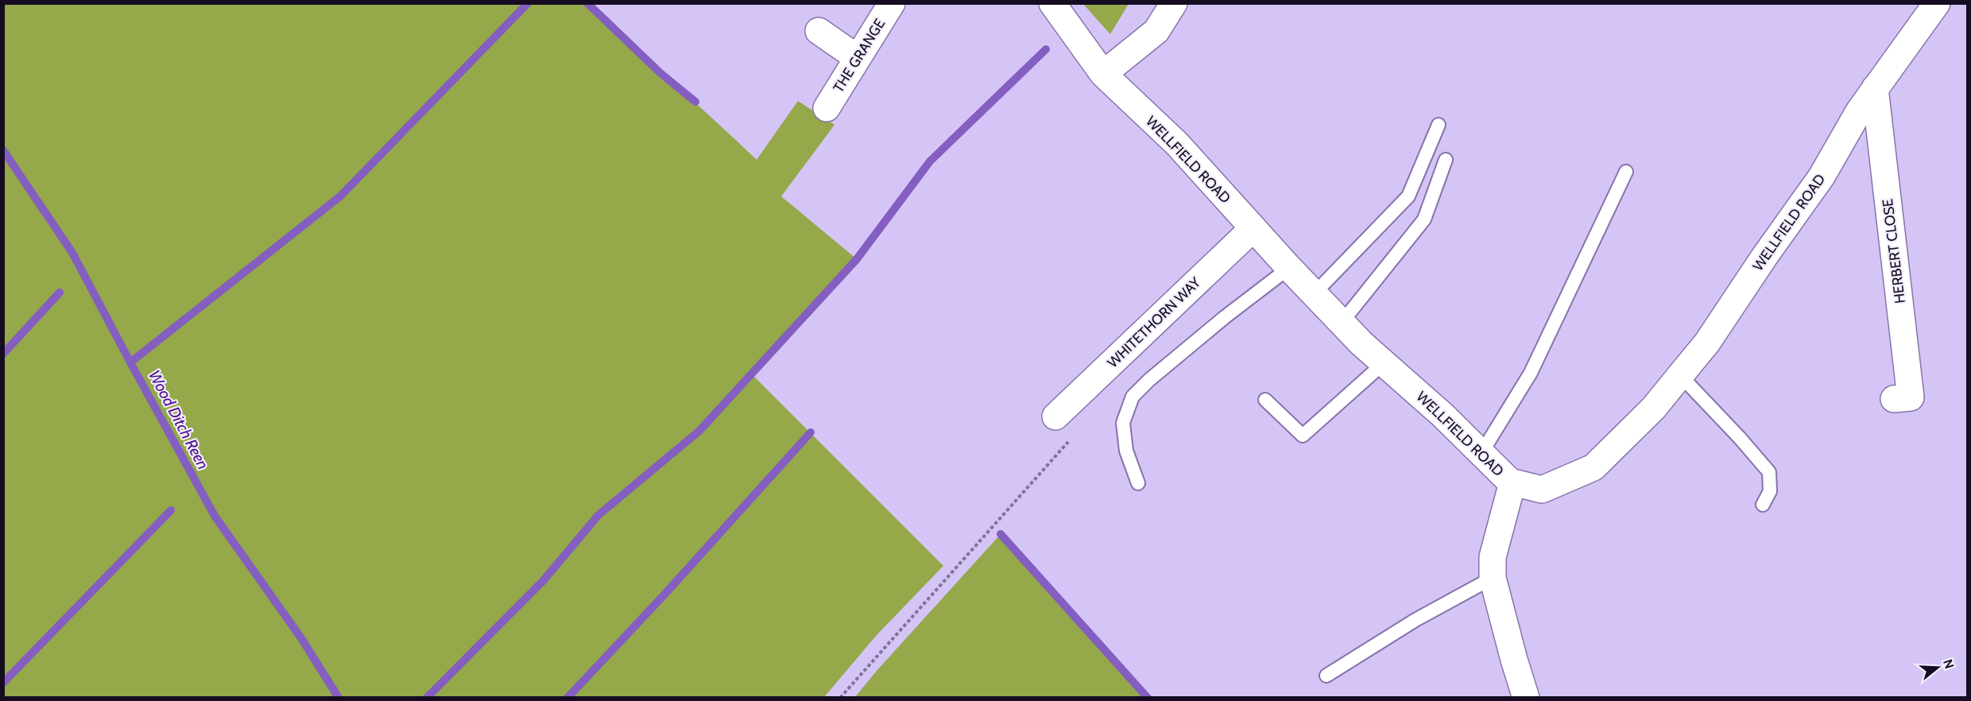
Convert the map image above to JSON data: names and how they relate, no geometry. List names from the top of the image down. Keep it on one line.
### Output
{"streets":{"street":["THE GRANGE","WELLFIELD ROAD","HERBERT CLOSE","WHITETHORN WAY"]},"crossings":[["WELLFIELD ROAD","HERBERT CLOSE"],["WELLFIELD ROAD","WHITETHORN WAY"]],"water":["Wood Ditch Reen"],"north":"right"}
